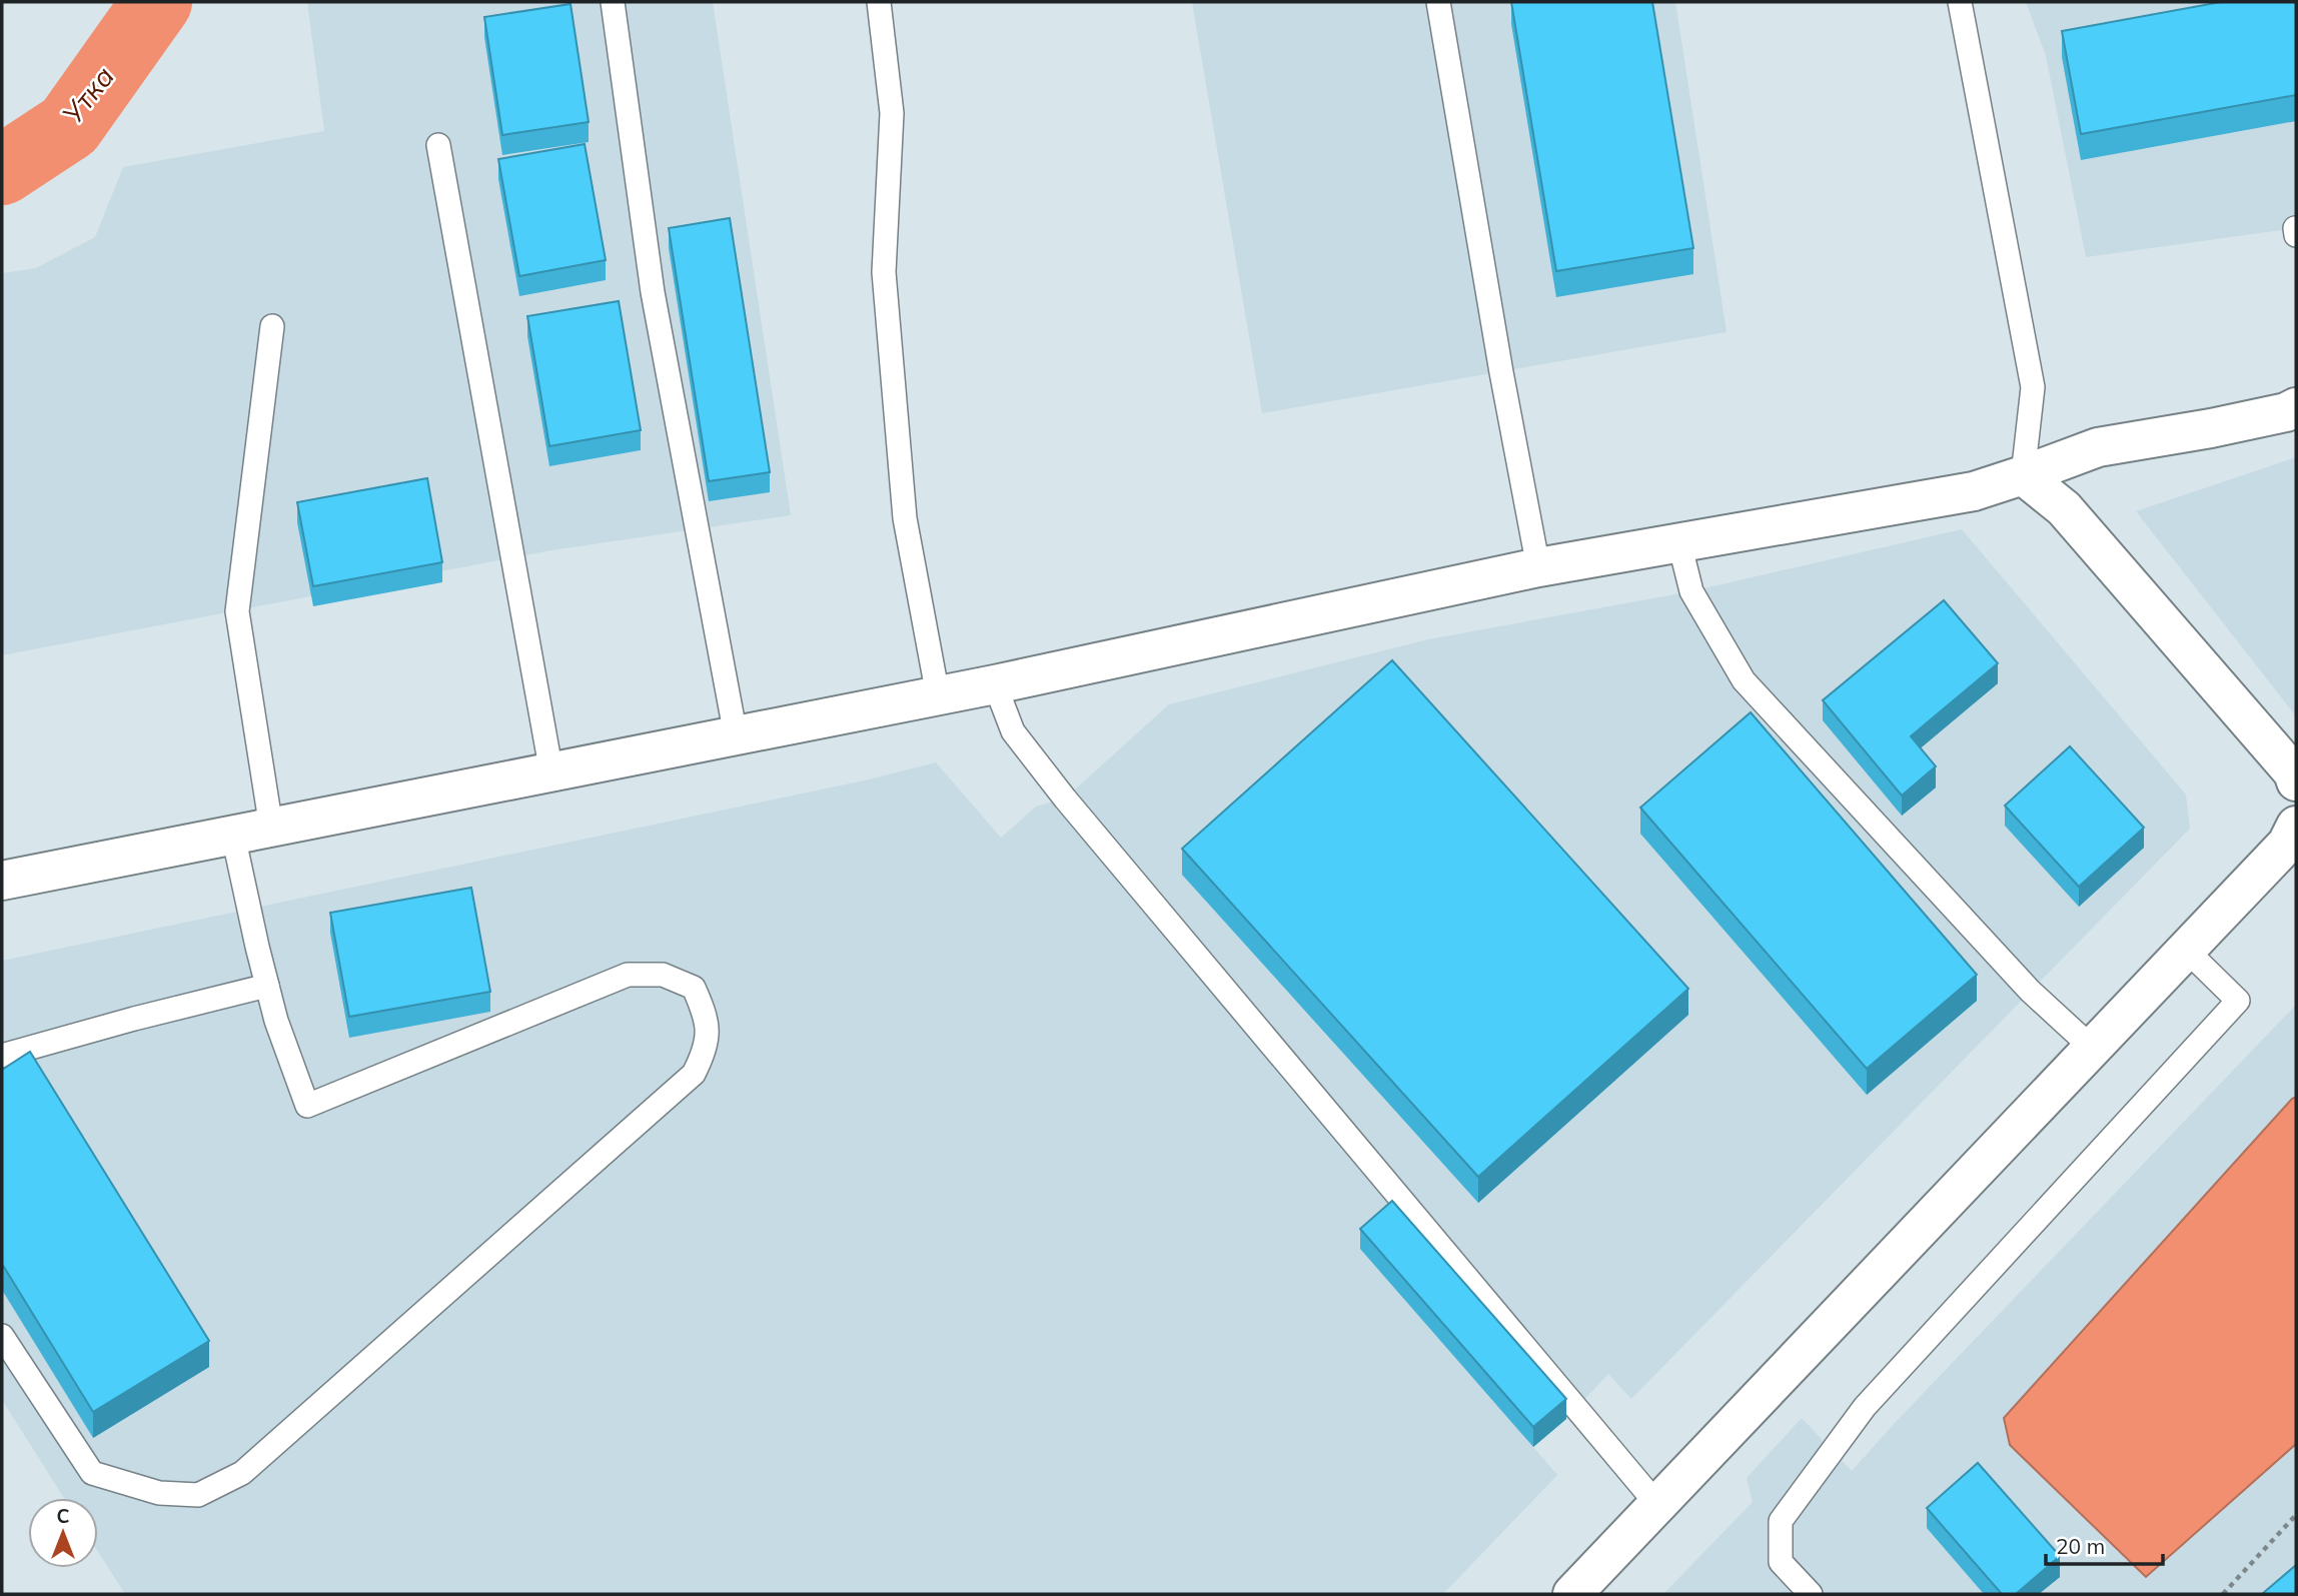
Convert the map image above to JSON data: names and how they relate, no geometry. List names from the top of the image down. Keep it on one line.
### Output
{"water":["Утка"],"scale_bar":"20 m","north":"top"}
